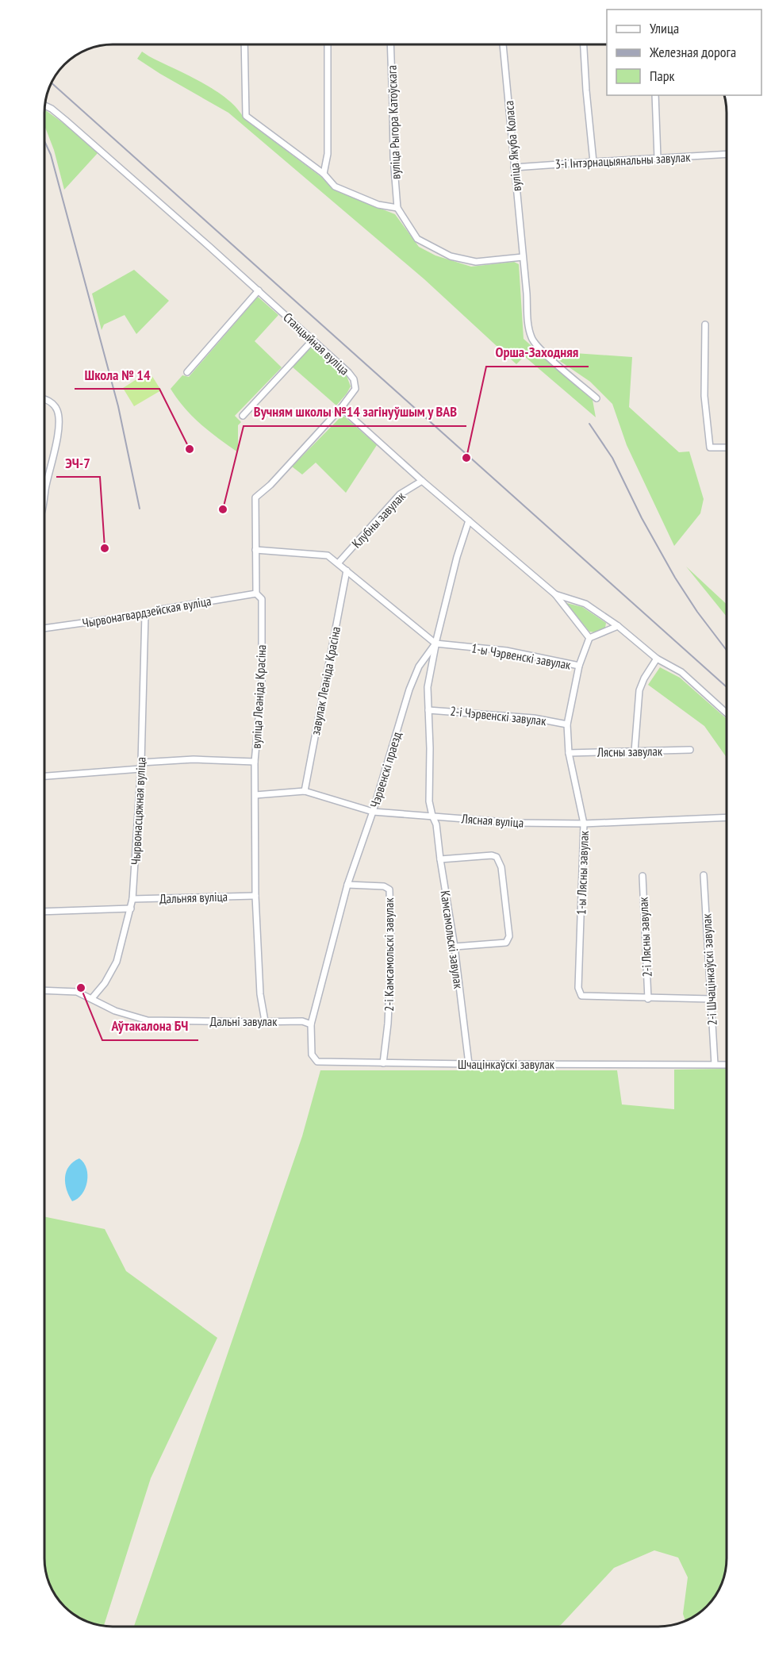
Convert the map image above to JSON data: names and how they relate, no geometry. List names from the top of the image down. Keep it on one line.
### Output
{"streets":{"street":["вуліца Рыгора Катоўскага","вуліца Якуба Коласа","3-і Інтэрнацыянальны завулак","Станцыйная вуліца","Клубны завулак","Чырвонагвардзейская вуліца","1-ы Чэрвенскі завулак","завулак Леаніда Красіна","вуліца Леаніда Красіна","2-і Чэрвенскі завулак","Лясны завулак","Чэрвенскі праезд","Чырвонасцяжная вуліца","Лясная вуліца","1-ы Лясны завулак","Дальняя вуліца","2-і Лясны завулак","Камсамольскі завулак","2-і Камсамольскі завулак","2-і Шчацінкаўскі завулак","Дальні завулак","Шчацінкаўскі завулак"]},"crossings":[["вуліца Якуба Коласа","3-і Інтэрнацыянальны завулак"],["Станцыйная вуліца","вуліца Леаніда Красіна"],["Чырвонагвардзейская вуліца","вуліца Леаніда Красіна"],["Чырвонагвардзейская вуліца","Чырвонасцяжная вуліца"],["1-ы Чэрвенскі завулак","Чэрвенскі праезд"],["1-ы Чэрвенскі завулак","1-ы Лясны завулак"],["1-ы Чэрвенскі завулак","Камсамольскі завулак"],["завулак Леаніда Красіна","Лясная вуліца"],["вуліца Леаніда Красіна","Лясная вуліца"],["вуліца Леаніда Красіна","Дальняя вуліца"],["вуліца Леаніда Красіна","Дальні завулак"],["2-і Чэрвенскі завулак","1-ы Лясны завулак"],["2-і Чэрвенскі завулак","Камсамольскі завулак"],["Лясны завулак","1-ы Лясны завулак"],["Чэрвенскі праезд","Лясная вуліца"],["Чэрвенскі праезд","Камсамольскі завулак"],["Чэрвенскі праезд","2-і Камсамольскі завулак"],["Чэрвенскі праезд","Дальні завулак"],["Чэрвенскі праезд","Шчацінкаўскі завулак"],["Чырвонасцяжная вуліца","Дальняя вуліца"],["Чырвонасцяжная вуліца","Дальні завулак"],["Лясная вуліца","1-ы Лясны завулак"],["Лясная вуліца","Камсамольскі завулак"],["1-ы Лясны завулак","2-і Лясны завулак"],["Камсамольскі завулак","Шчацінкаўскі завулак"],["2-і Камсамольскі завулак","Шчацінкаўскі завулак"],["2-і Шчацінкаўскі завулак","Шчацінкаўскі завулак"],["Дальні завулак","Шчацінкаўскі завулак"]],"places":["Школа № 14","Орша-Заходняя","Вучням школы №14 загінуўшым у ВАВ","ЭЧ-7","Аўтакалона БЧ"],"legend":["Улица","Железная дорога","Парк"]}
